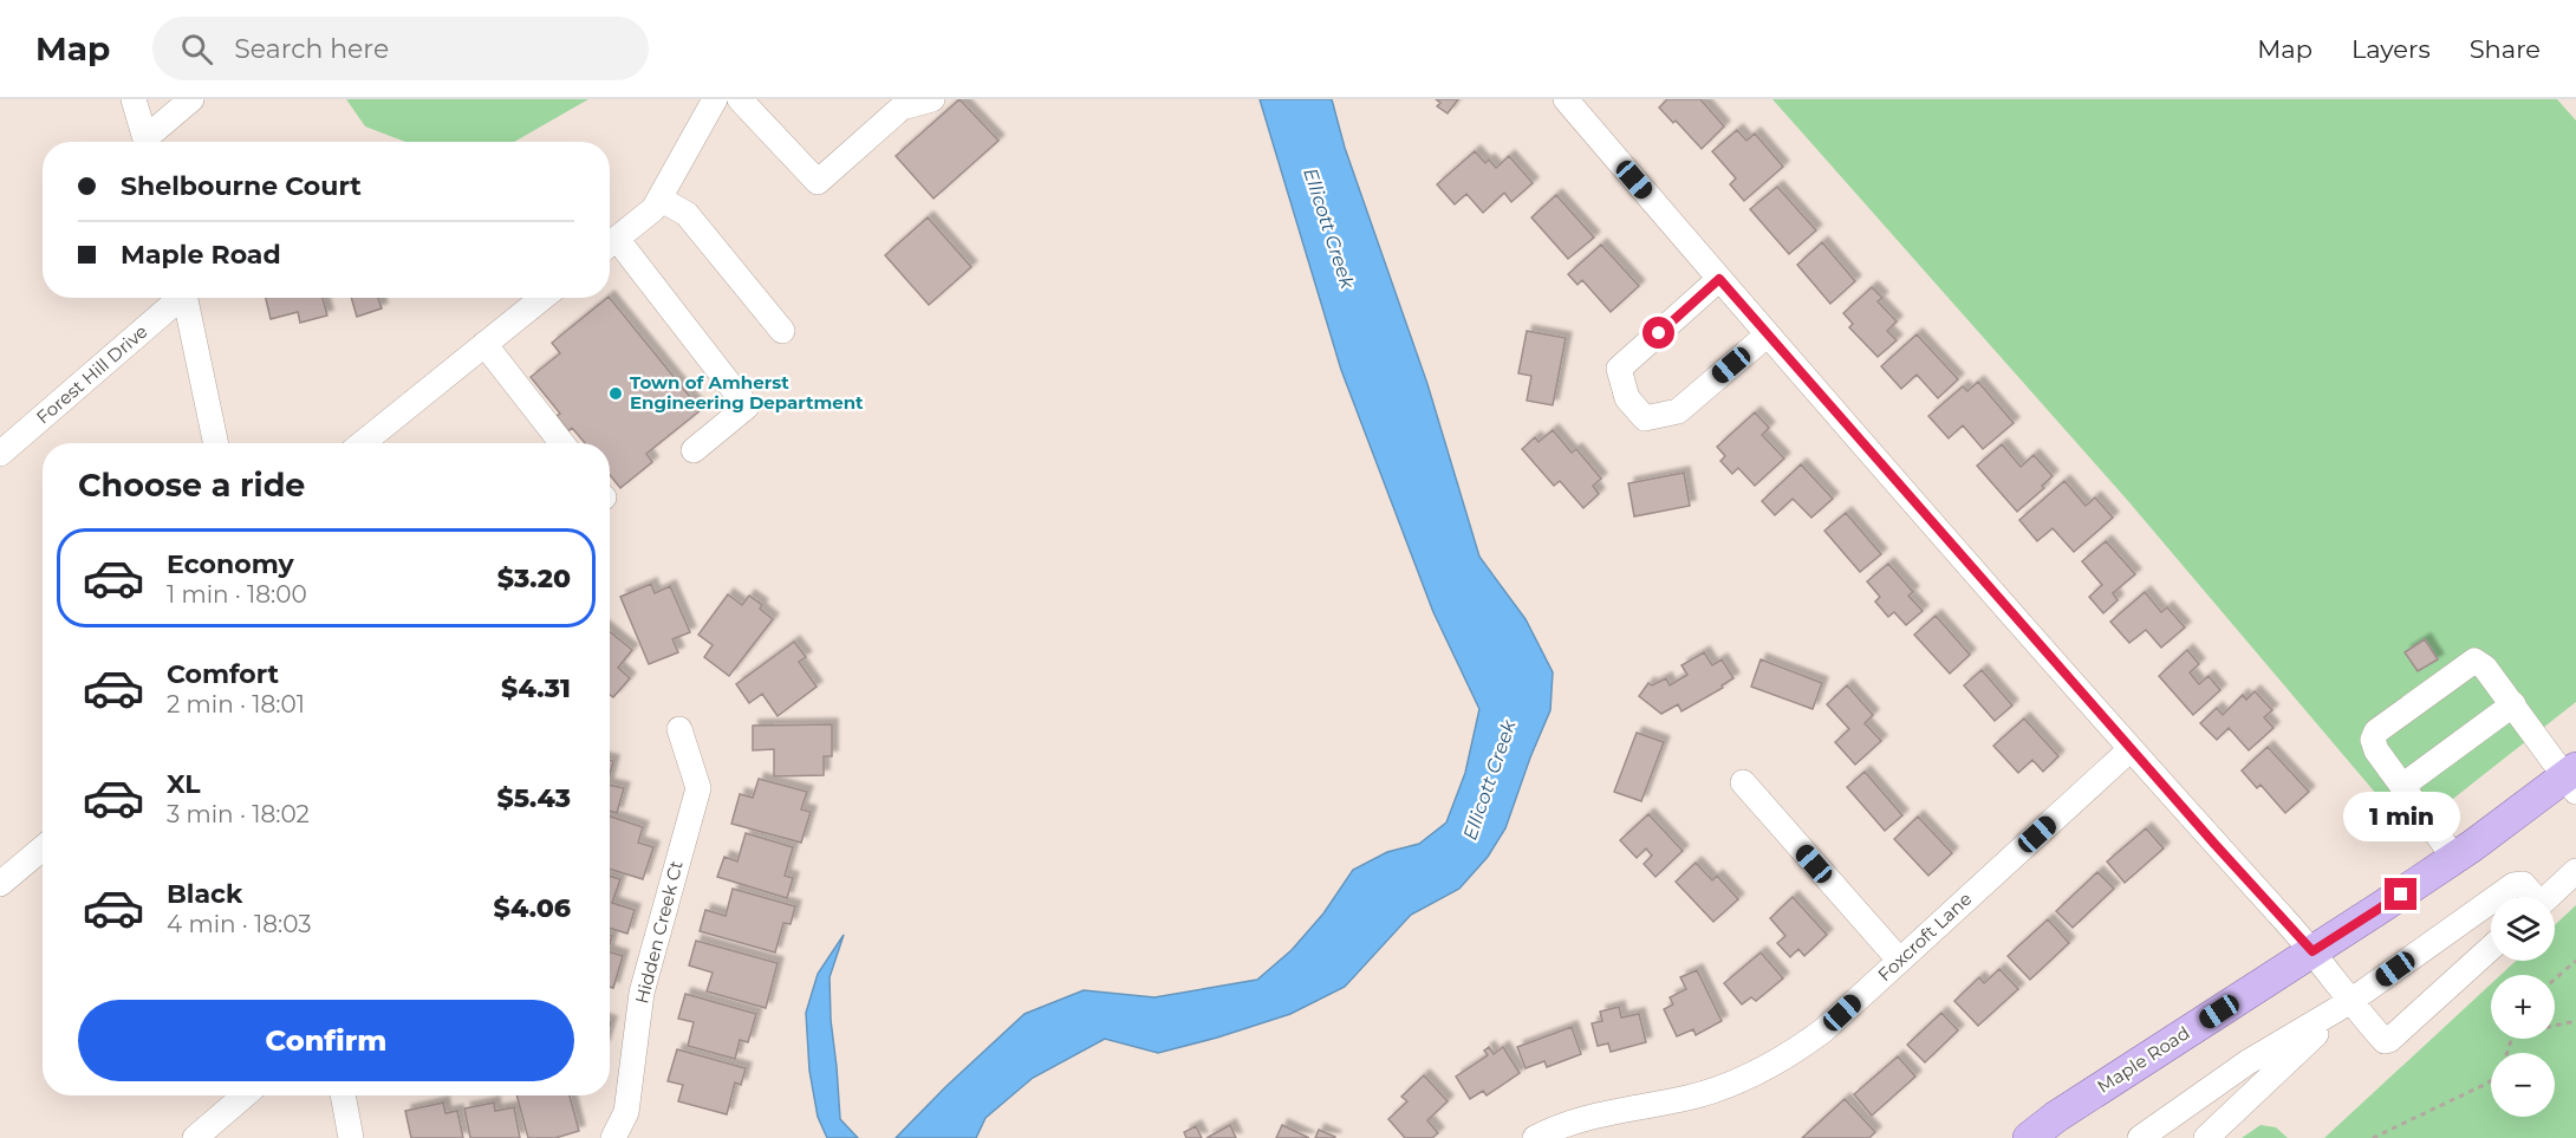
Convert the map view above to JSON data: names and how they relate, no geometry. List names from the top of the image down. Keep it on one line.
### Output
{"streets":{"main road":["Maple Road"],"street":["Forest Hill Drive","Hidden Creek Ct","Foxcroft Lane"]},"water":["Ellicott Creek"],"places":["Town of Amherst Engineering Department"],"page":{"header":"Map","search":"Search here","nav":["Map","Layers","Share"],"banner":["Shelbourne Court","Maple Road"],"heading":"Choose a ride","list":[{"name":"Economy","note":"1 min · 18:00","value":"$3.20"},{"name":"Comfort","note":"2 min · 18:01","value":"$4.31"},{"name":"XL","note":"3 min · 18:02","value":"$5.43"},{"name":"Black","note":"4 min · 18:03","value":"$4.06"}],"bubble":"1 min","map_buttons":["+","−"],"buttons":"Confirm"}}
